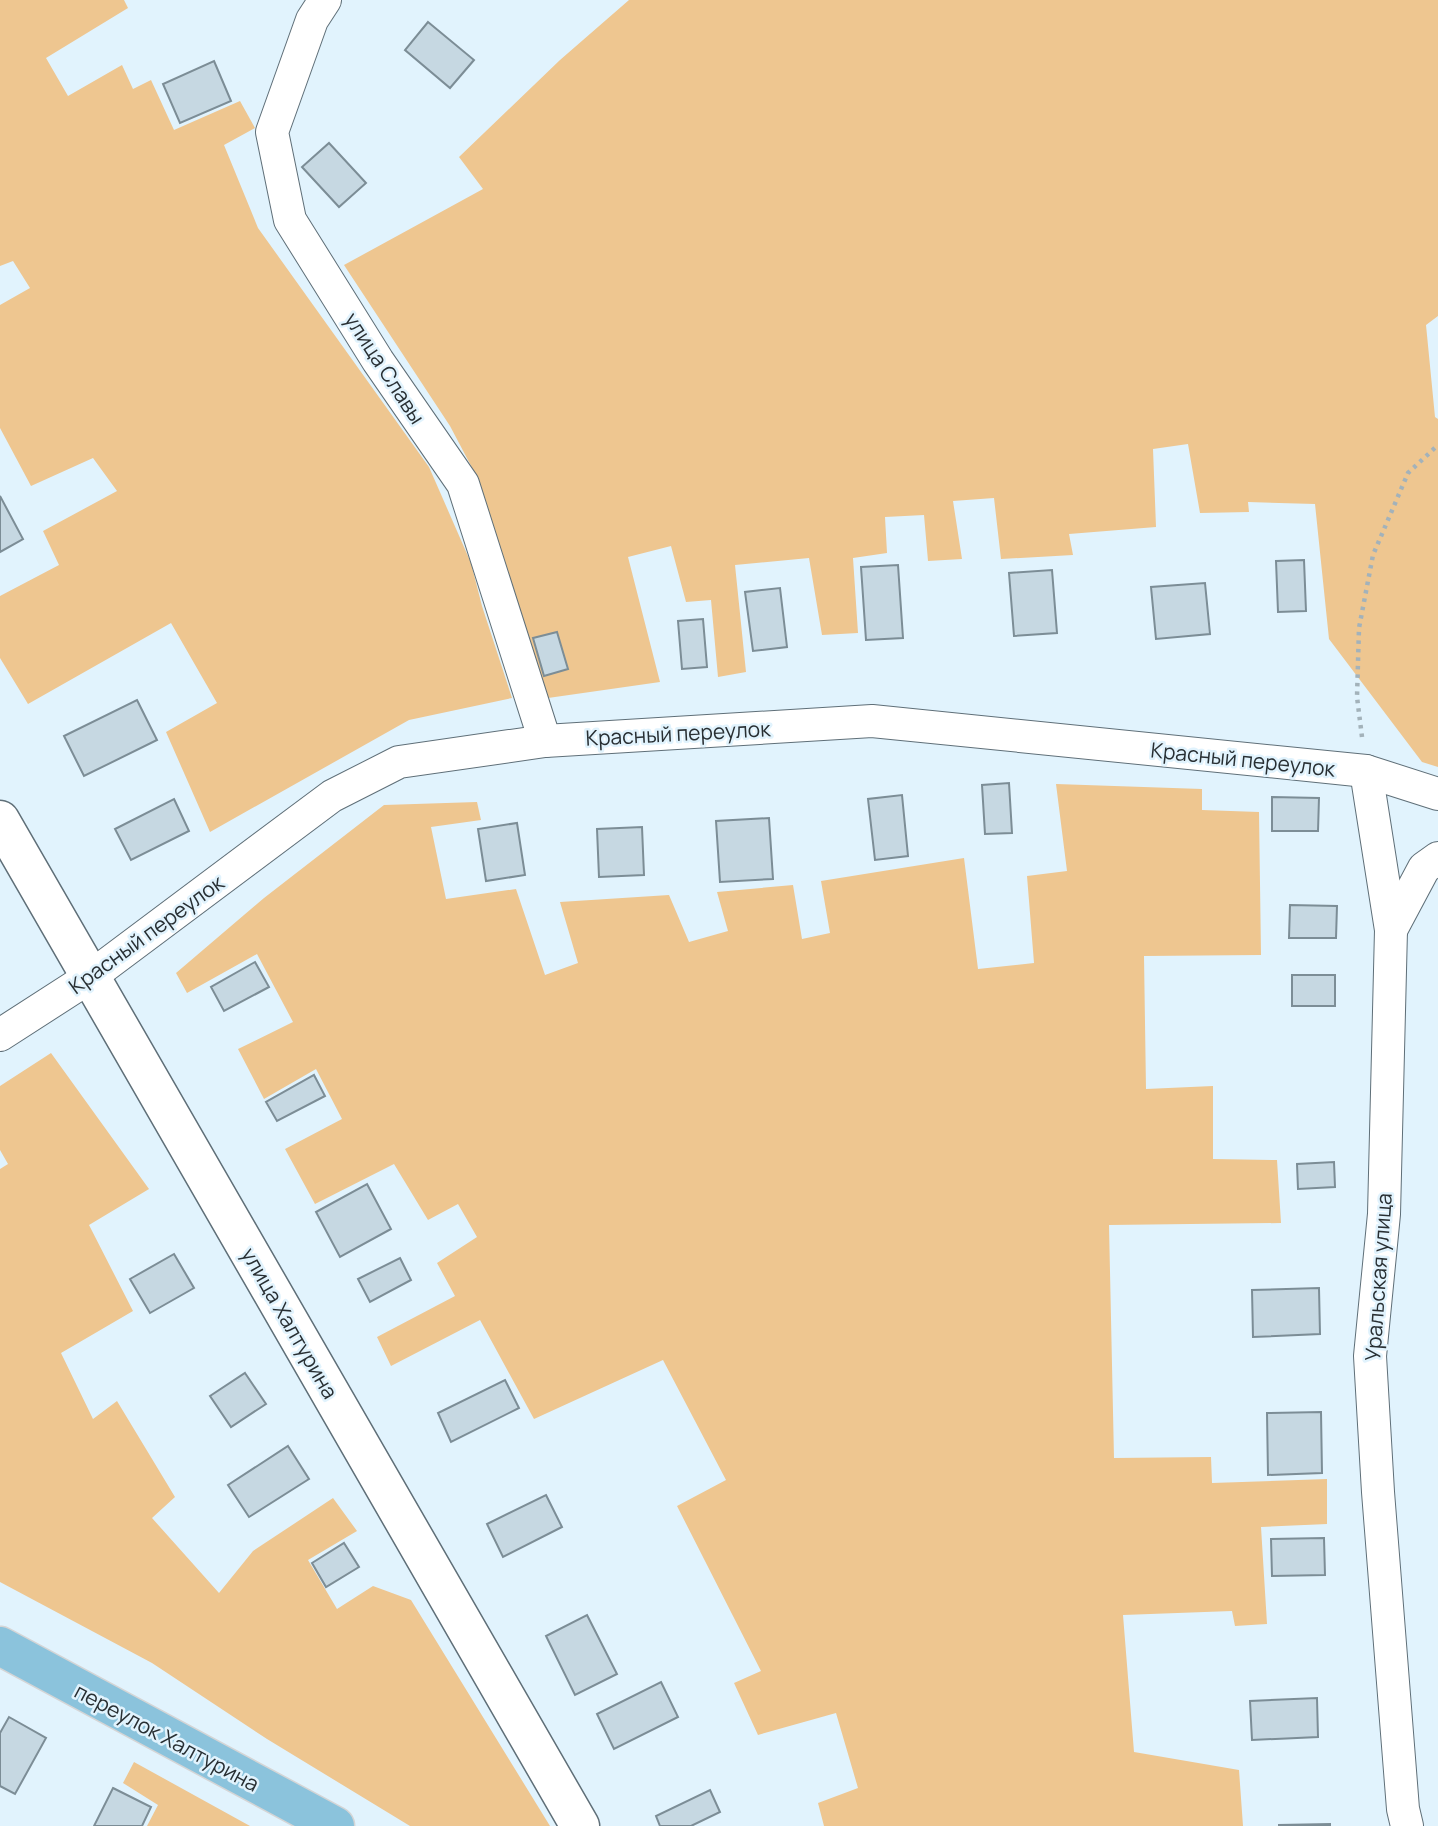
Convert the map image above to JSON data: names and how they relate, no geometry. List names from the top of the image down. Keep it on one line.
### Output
{"streets":{"main road":["переулок Халтурина"],"street":["улица Славы","Красный переулок","Уральская улица","улица Халтурина"]},"crossings":[["улица Славы","Красный переулок"],["Красный переулок","Уральская улица"],["Красный переулок","улица Халтурина"]]}
